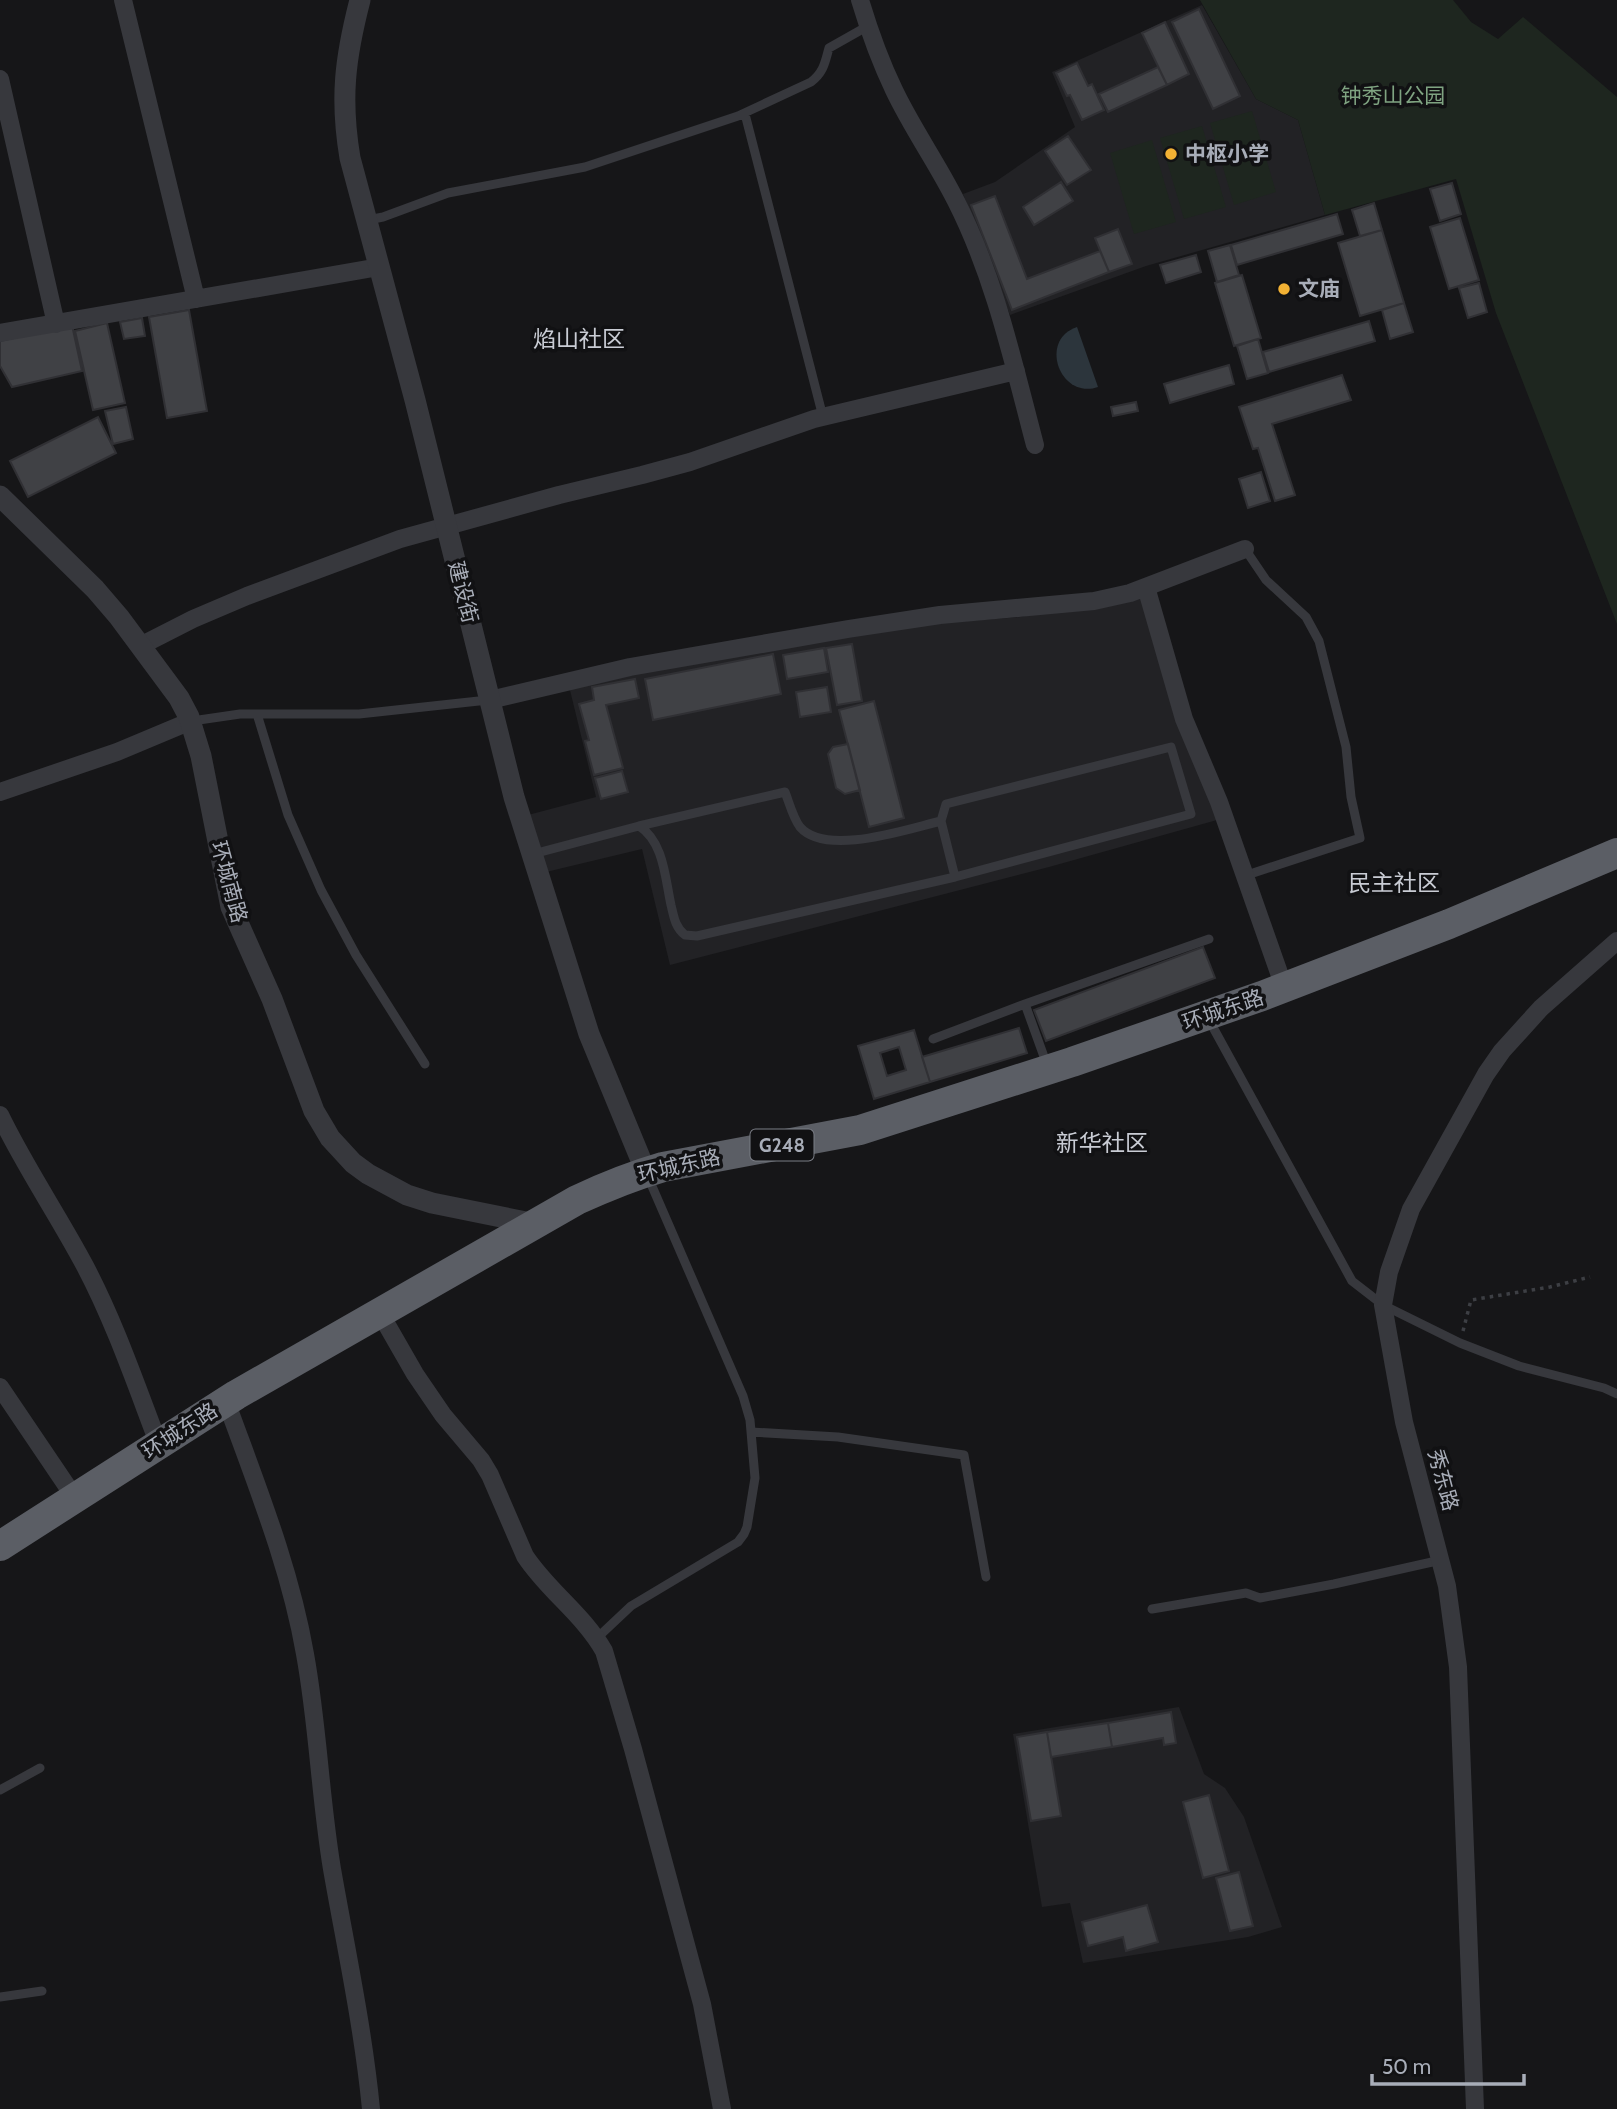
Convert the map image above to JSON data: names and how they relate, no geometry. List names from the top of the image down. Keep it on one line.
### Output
{"streets":{"highway":["环城东路","G248"],"street":["建设街","环城南路","秀东路"]},"crossings":[["建设街","环城东路"],["环城南路","环城东路"]],"districts":["焰山社区","民主社区","新华社区"],"parks":["钟秀山公园"],"places":["中枢小学","文庙"],"scale_bar":"50 m"}
